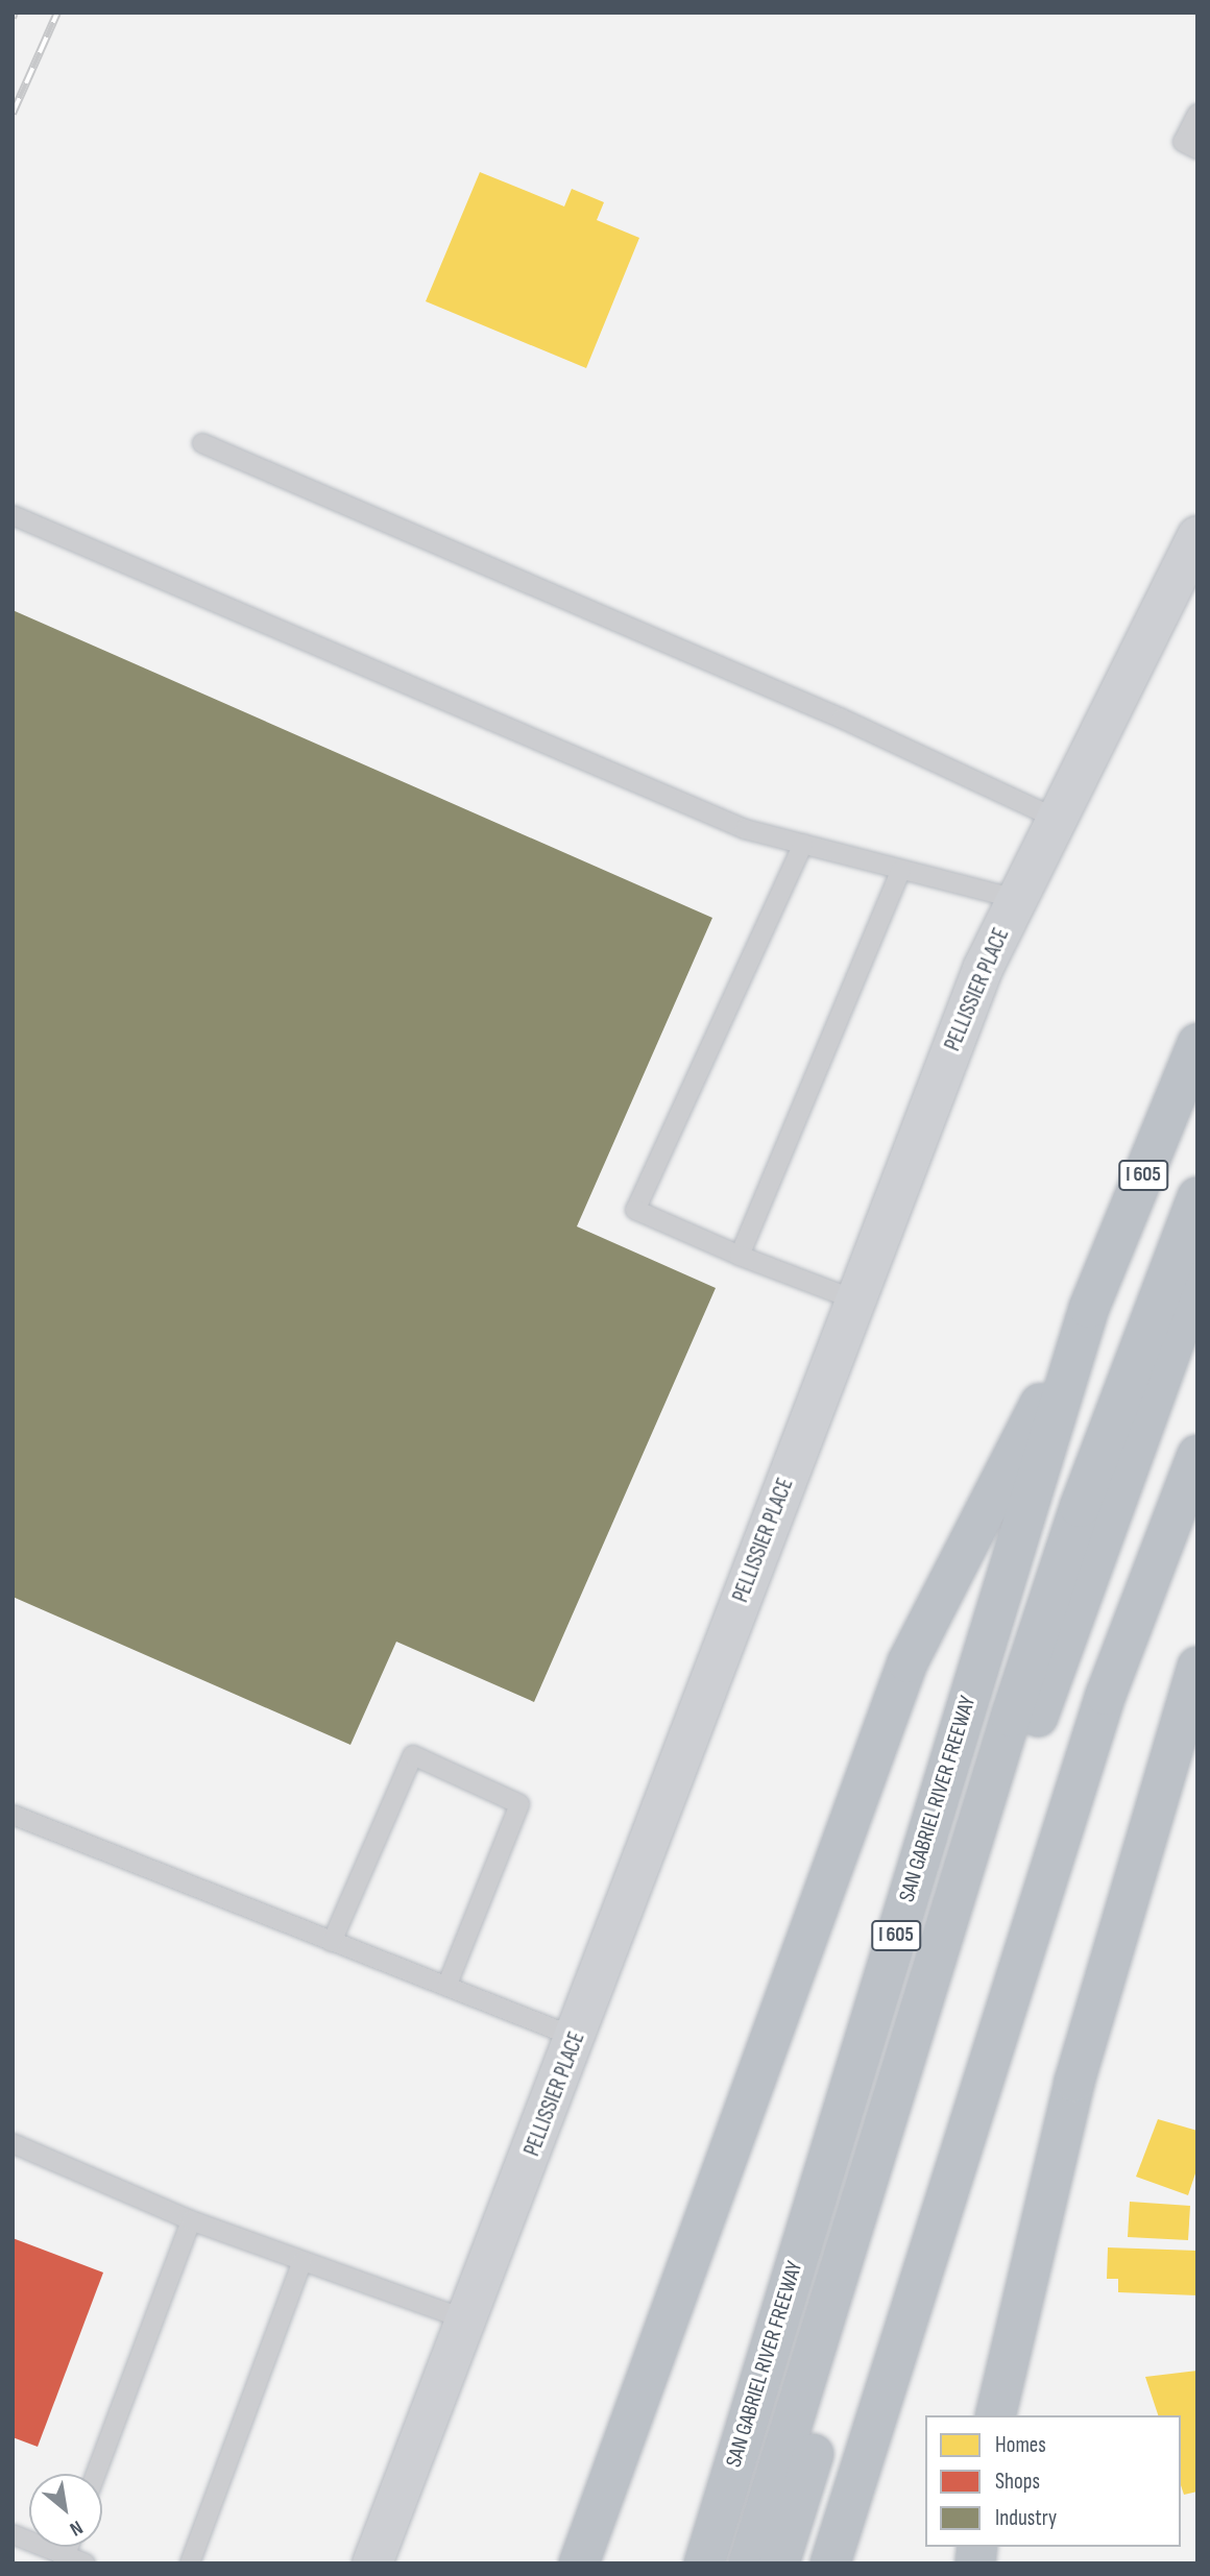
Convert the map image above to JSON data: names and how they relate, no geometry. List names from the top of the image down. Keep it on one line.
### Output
{"streets":{"highway":["I 605","SAN GABRIEL RIVER FREEWAY"],"main road":["PELLISSIER PLACE"]},"legend":["Homes","Shops","Industry"],"north":"bottom right"}
